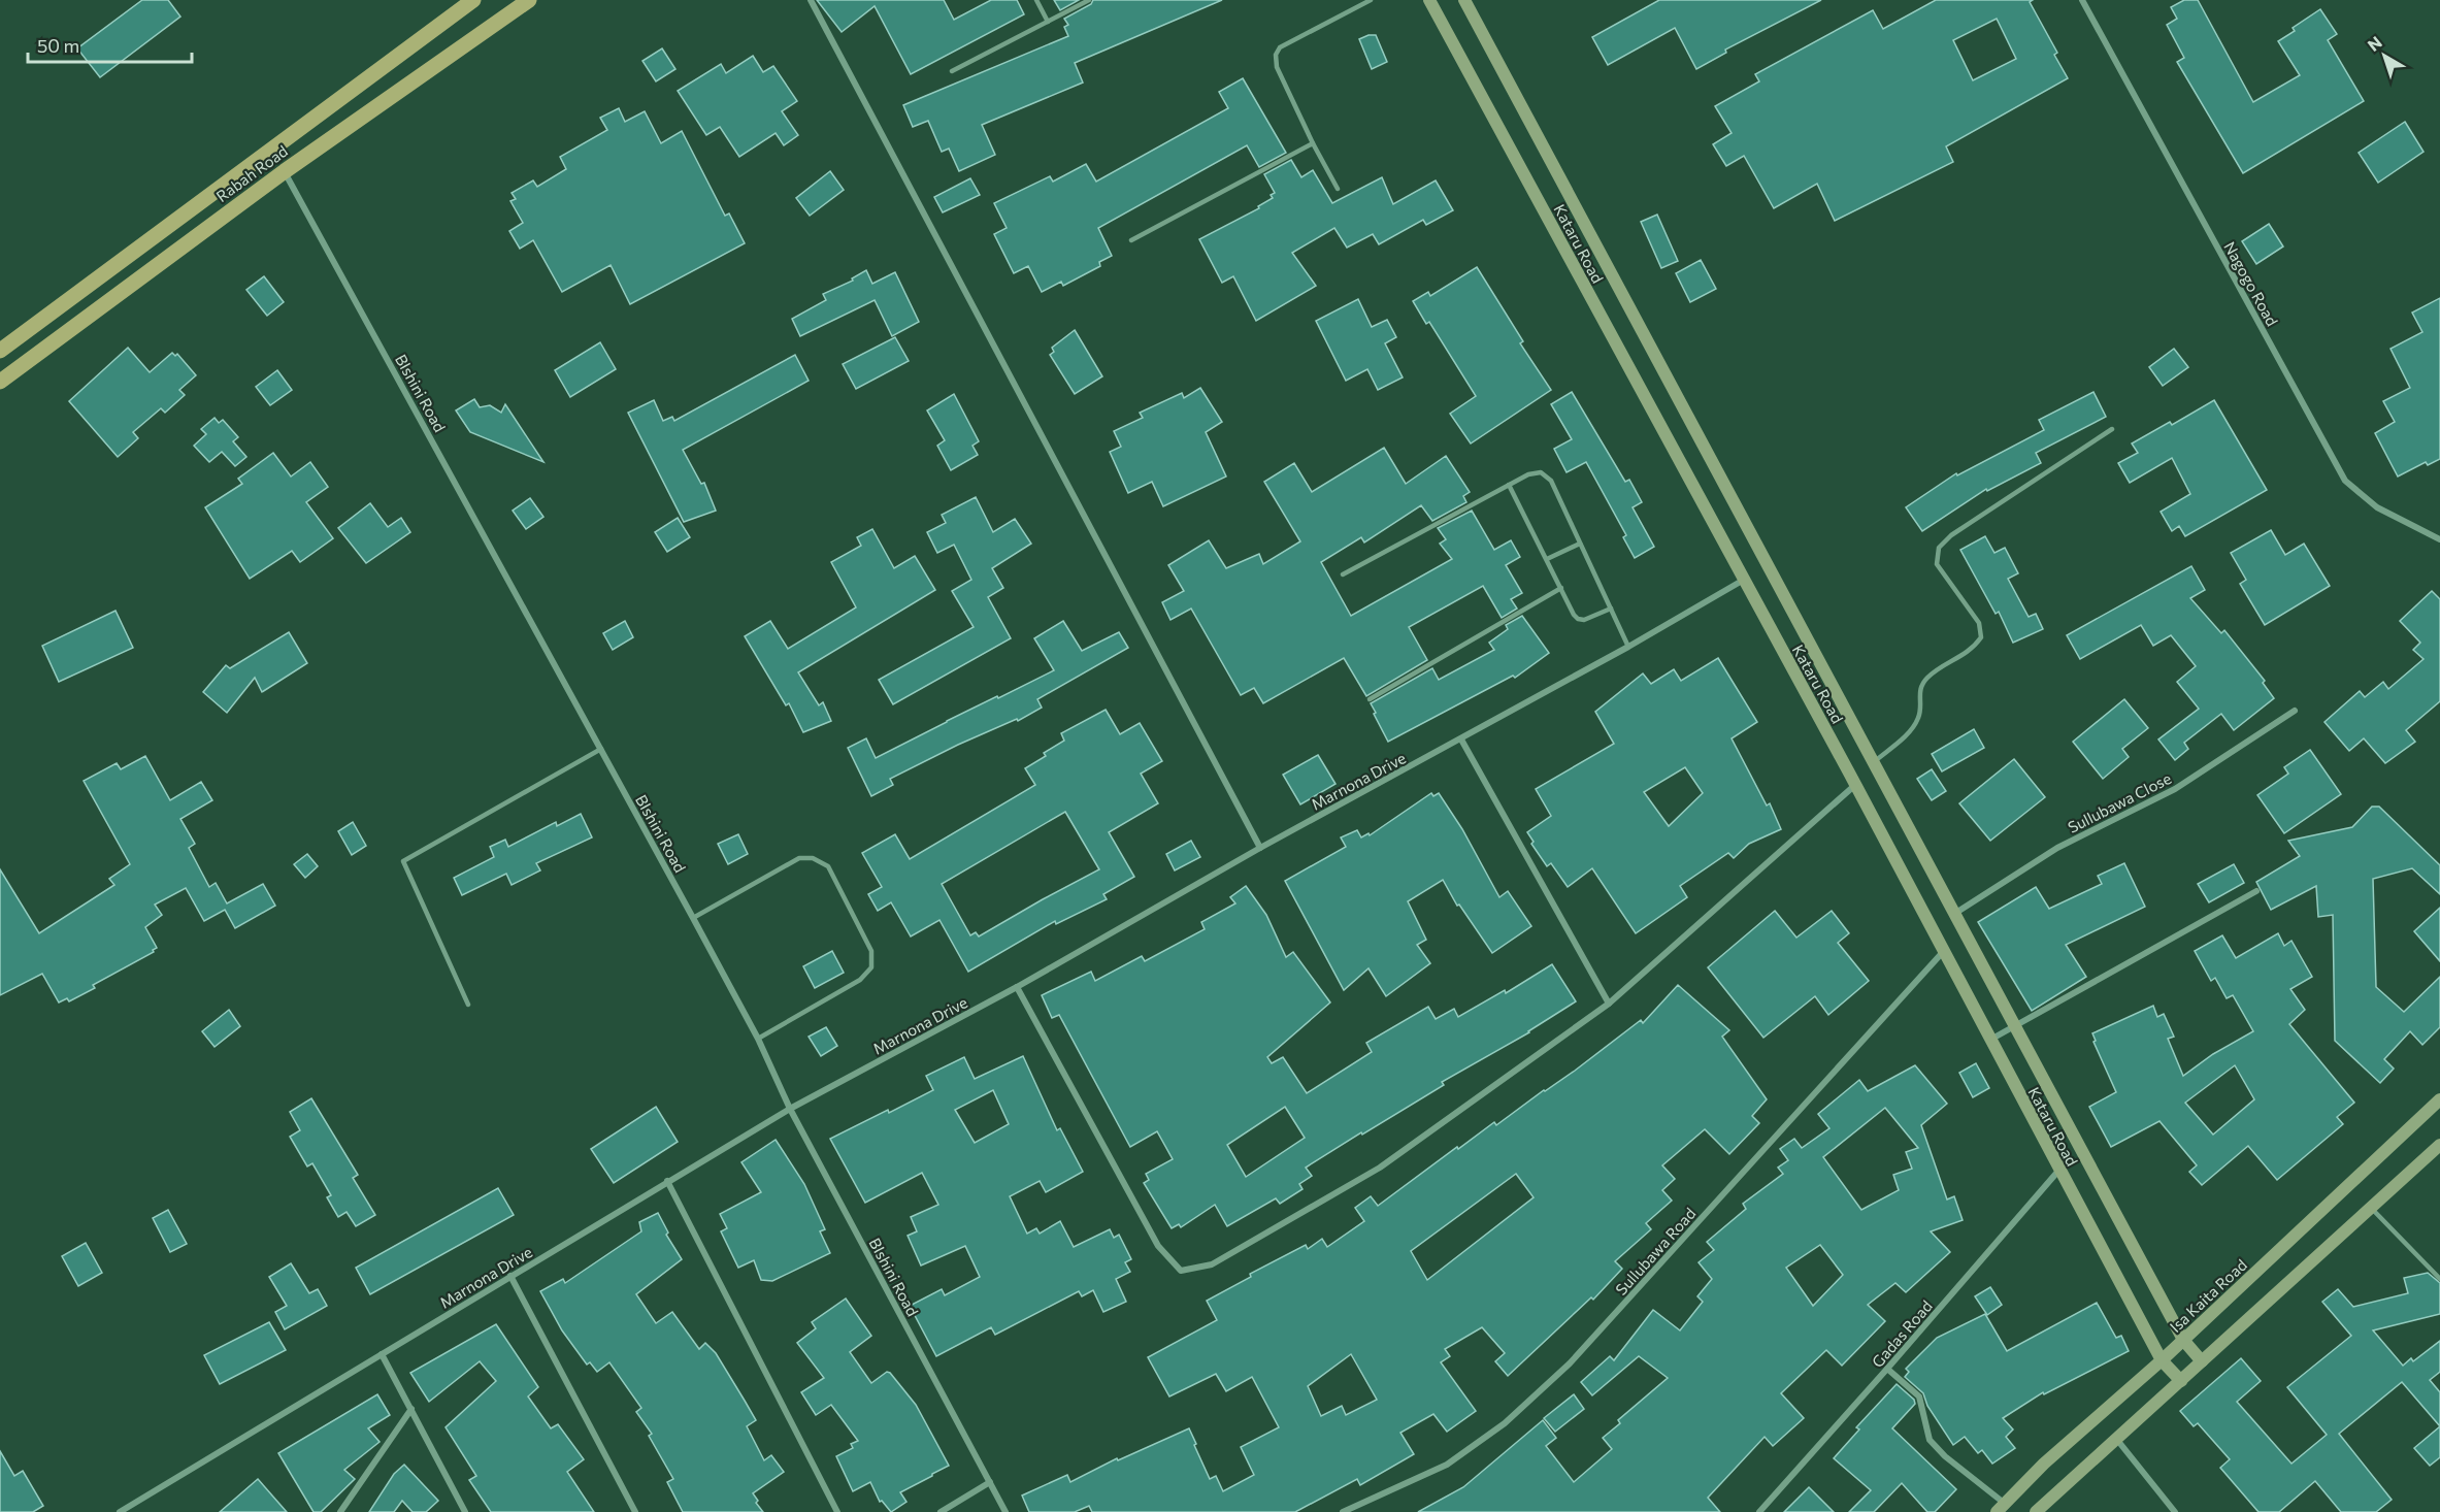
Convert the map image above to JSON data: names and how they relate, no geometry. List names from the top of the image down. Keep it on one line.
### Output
{"streets":{"main road":["Rabah Road"],"street":["Kataru Road","Nagogo Road","BIshini Road","Marnona Drive","Sullubawa Close","Sullubawa Road","Isa Kaita Road","Gadas Road"]},"crossings":[["Rabah Road","BIshini Road"],["Kataru Road","Marnona Drive"],["Kataru Road","Sullubawa Close"],["Kataru Road","Sullubawa Road"],["Kataru Road","Isa Kaita Road"],["Kataru Road","Gadas Road"],["BIshini Road","Marnona Drive"]],"scale_bar":"50 m","north":"top left"}
